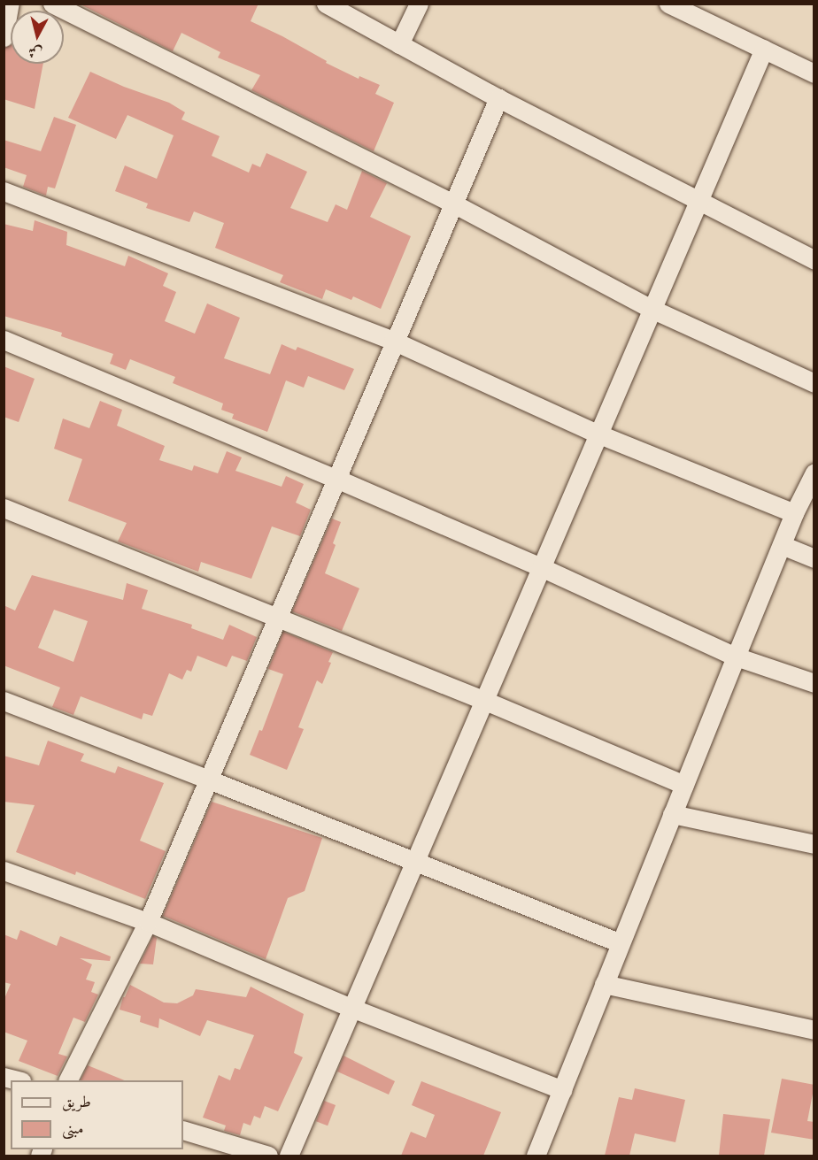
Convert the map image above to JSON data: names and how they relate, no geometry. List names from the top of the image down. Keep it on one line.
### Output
{"legend":["طريق","مبنى"],"north":"bottom"}
